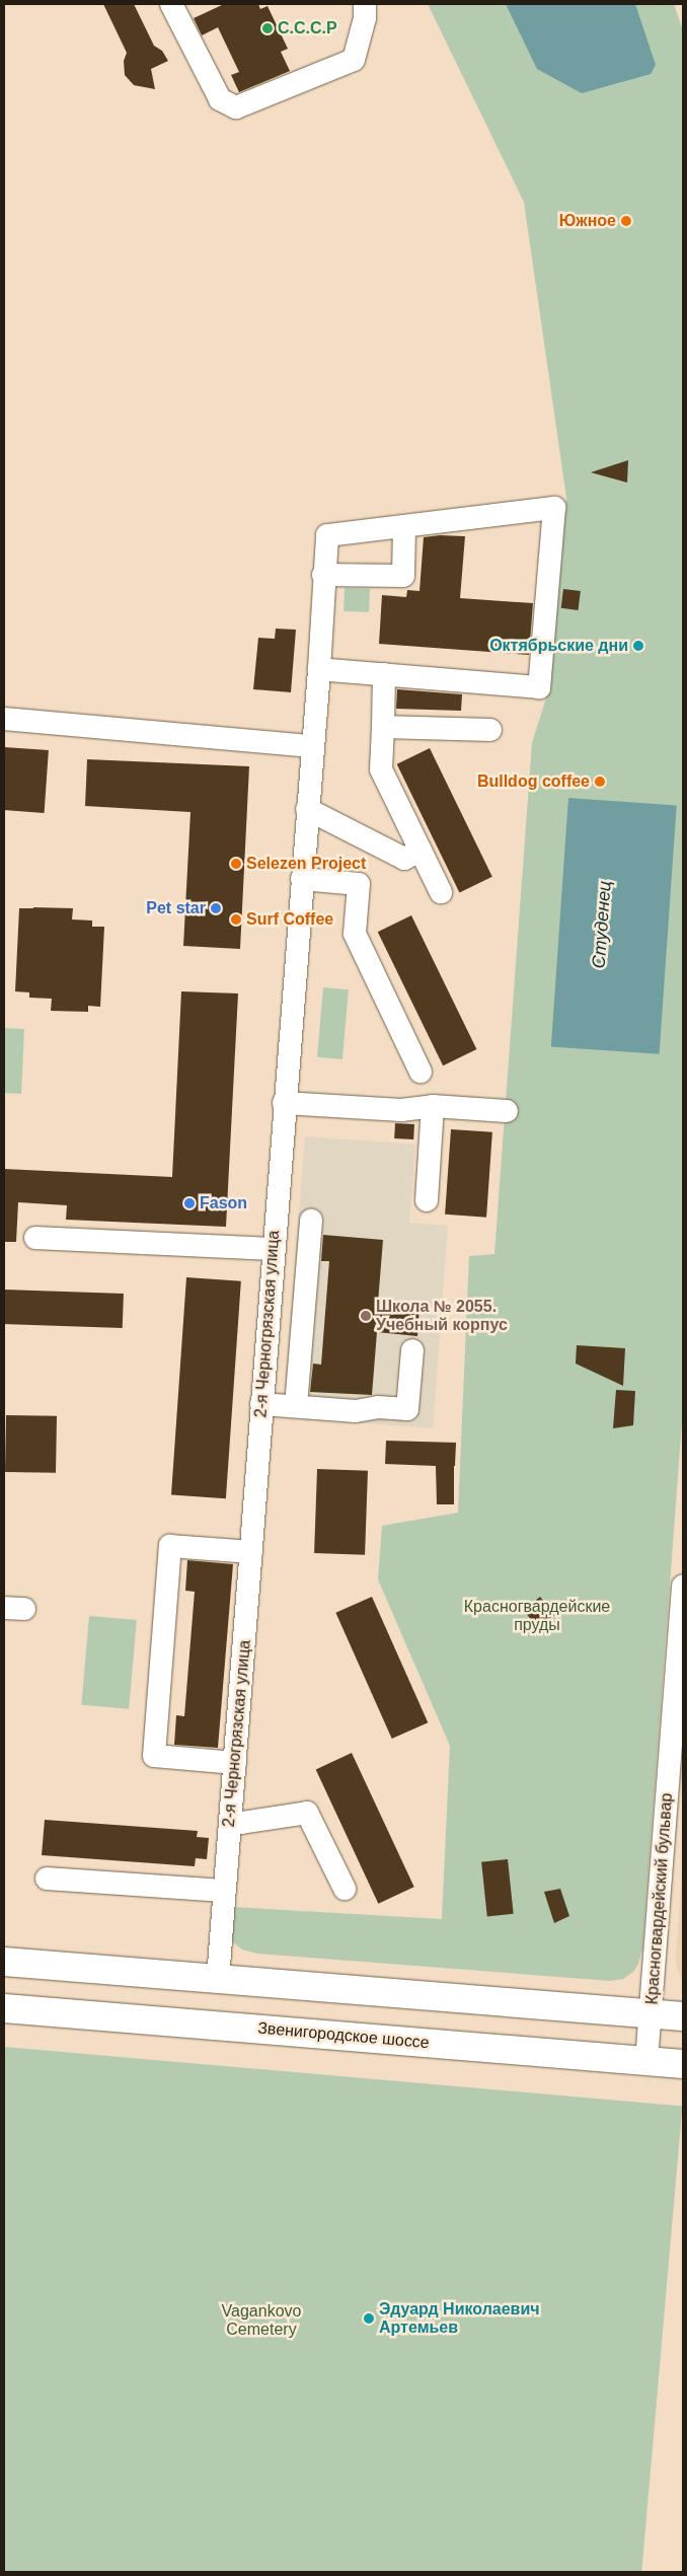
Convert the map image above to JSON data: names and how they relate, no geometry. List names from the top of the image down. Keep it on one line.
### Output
{"streets":{"main road":["Звенигородское шоссе"],"street":["2-я Черногрязская улица","Красногвардейский бульвар"]},"crossings":[["Красногвардейский бульвар","Звенигородское шоссе"]],"water":["Студенец"],"parks":["Красногвардейские пруды","Vagankovo Cemetery"],"places":["С.С.С.Р","Южное","Октябрьские дни","Bulldog coffee","Selezen Project","Pet star","Surf Coffee","Fason","Школа № 2055. Учебный корпус","Эдуард Николаевич Артемьев"]}
